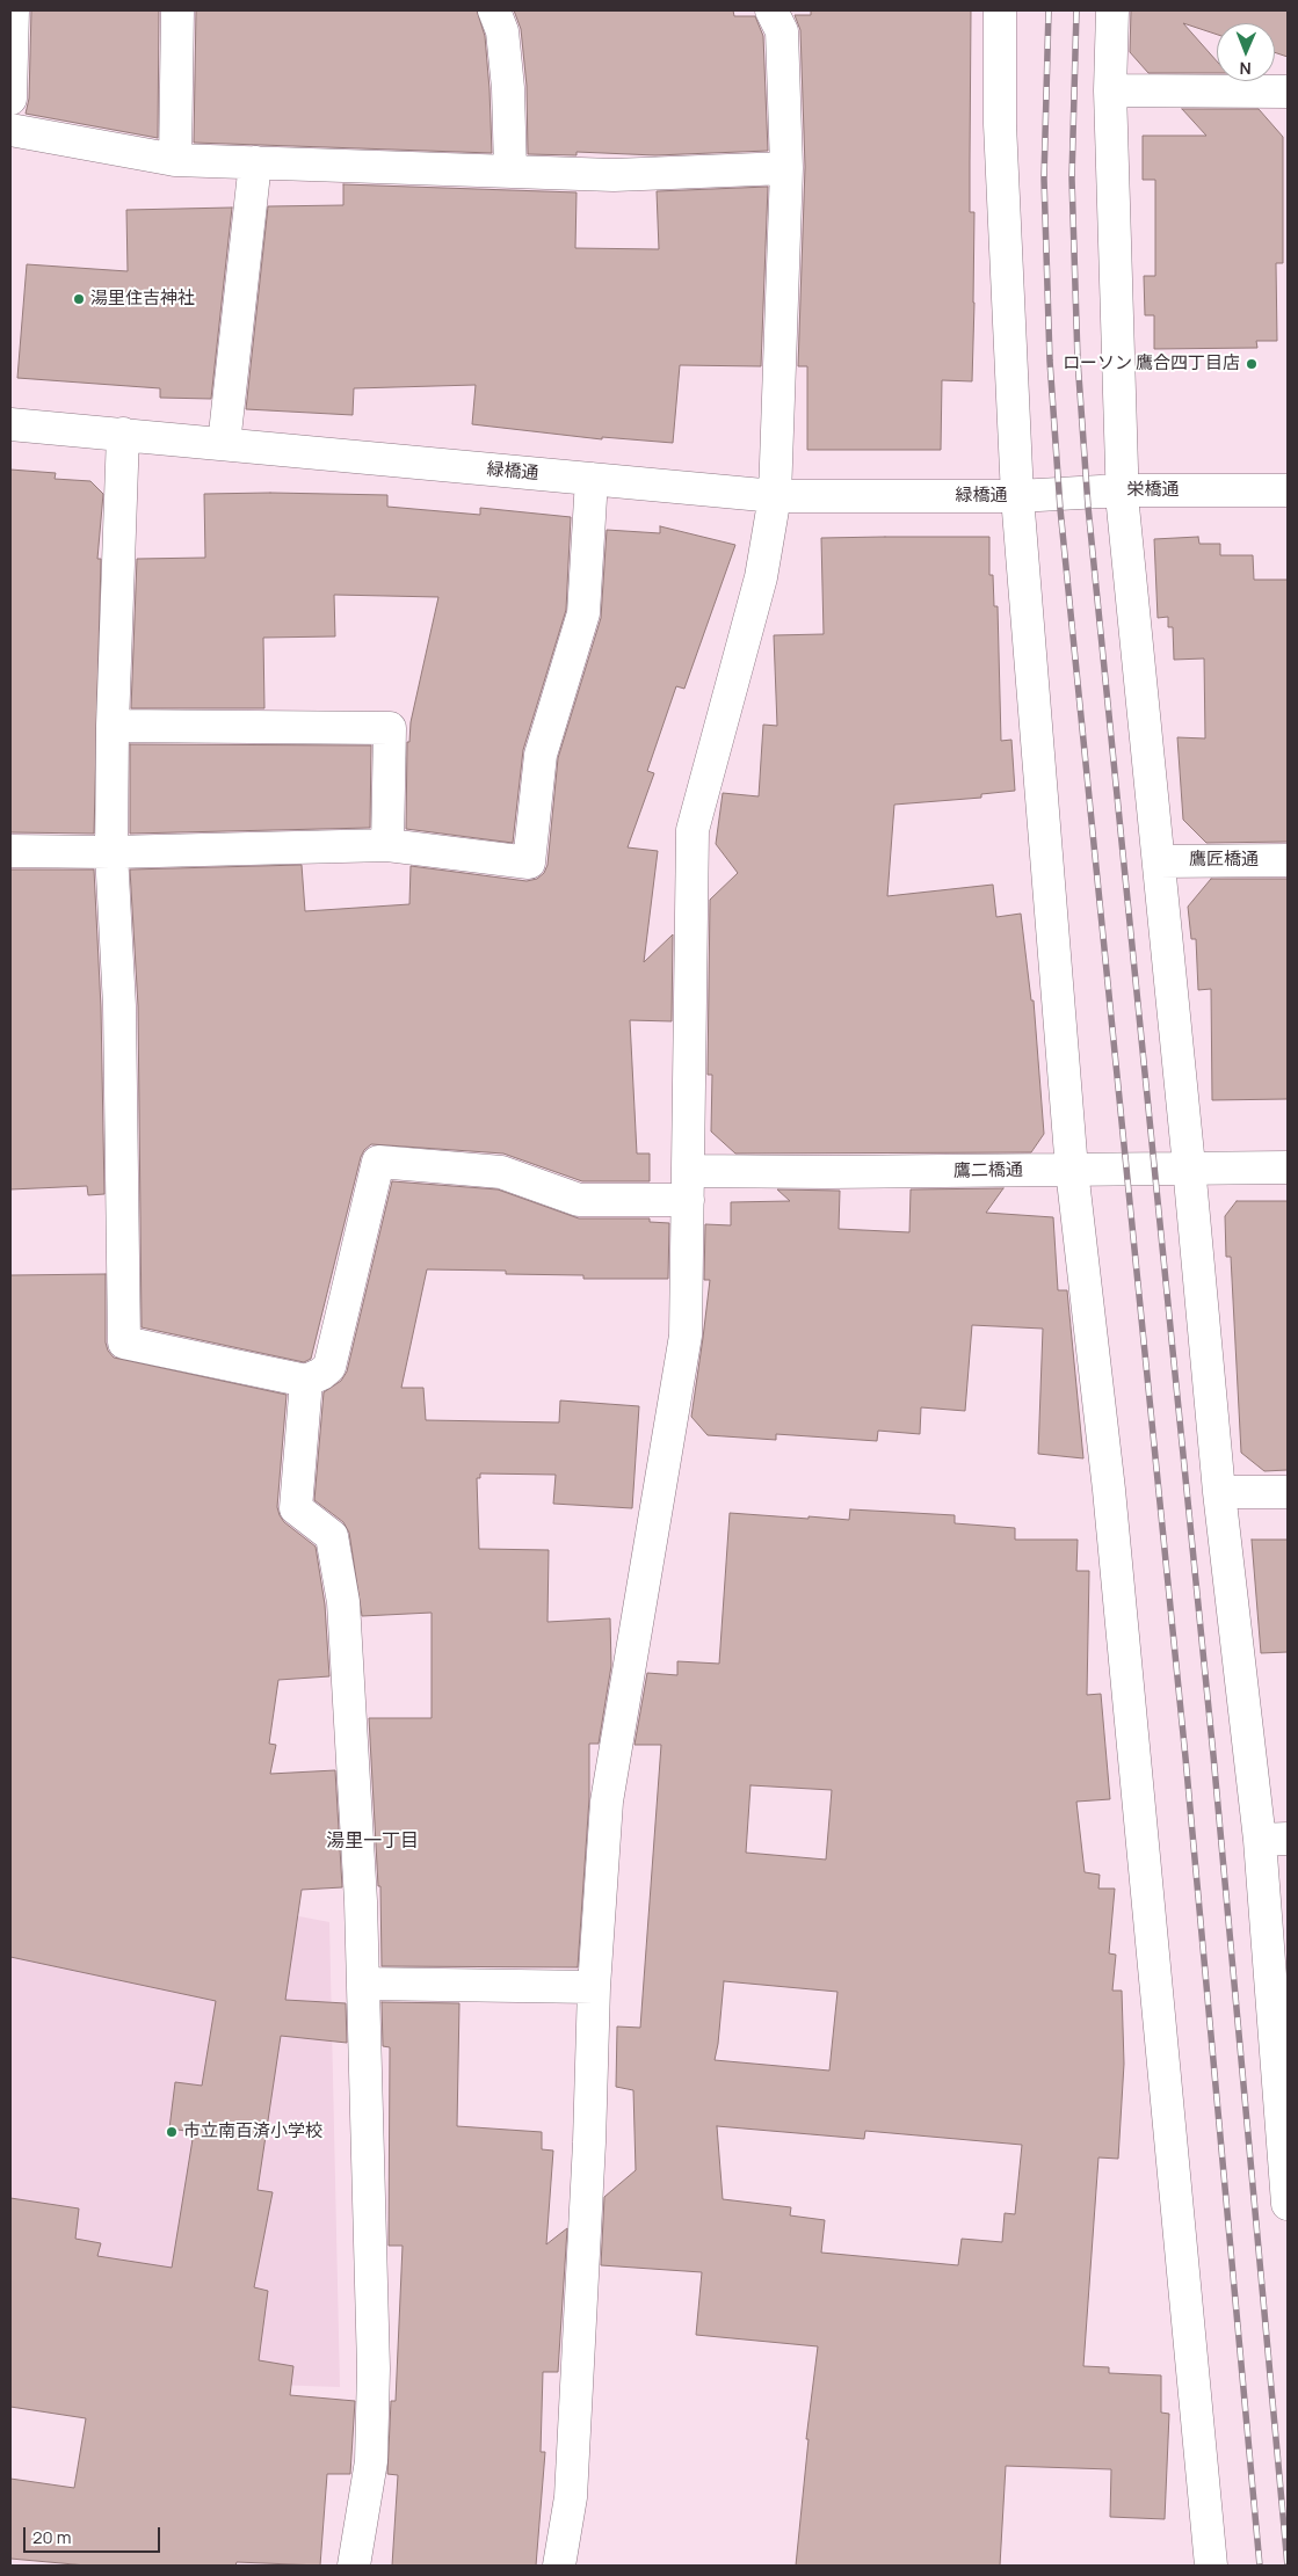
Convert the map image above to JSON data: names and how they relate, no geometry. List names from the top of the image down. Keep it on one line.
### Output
{"streets":{"street":["緑橋通","栄橋通","鷹匠橋通","鷹二橋通"]},"crossings":[["緑橋通","栄橋通"]],"districts":["湯里一丁目"],"places":["湯里住吉神社","ローソン 鷹合四丁目店","市立南百済小学校"],"scale_bar":"20 m","north":"bottom"}
